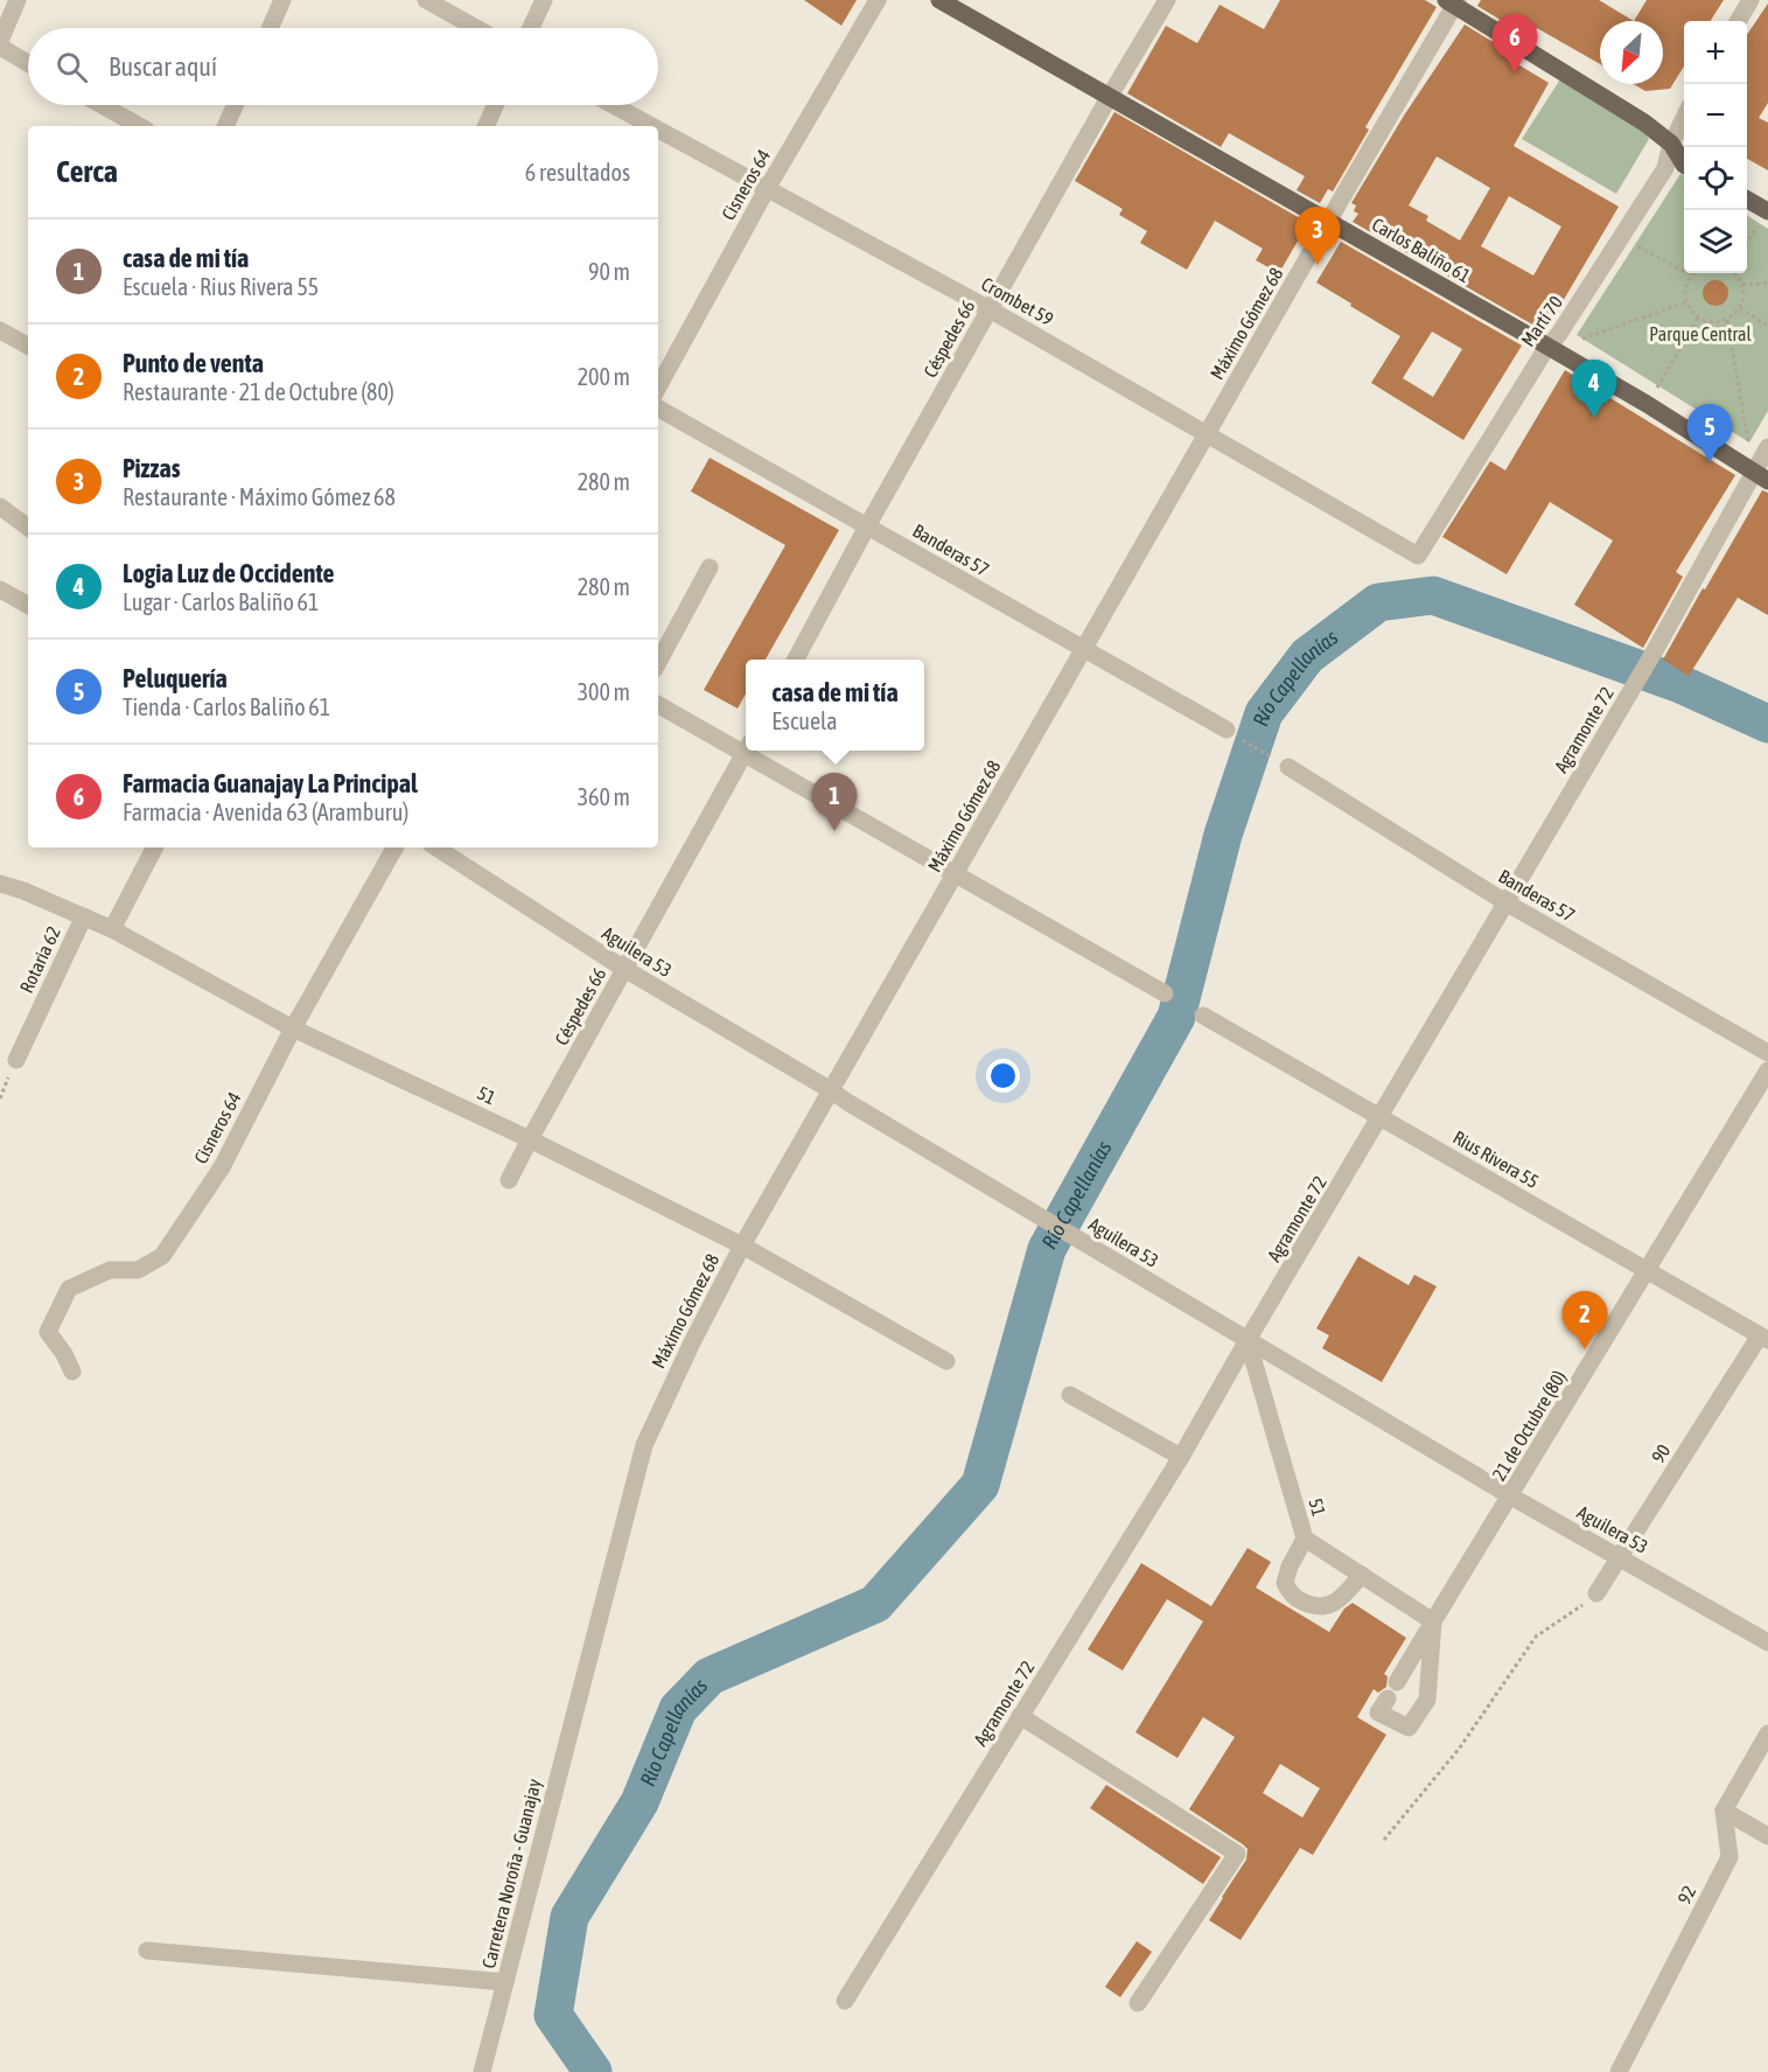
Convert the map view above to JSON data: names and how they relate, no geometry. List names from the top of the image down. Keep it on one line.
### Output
{"streets":{"main road":["Carlos Baliño 61"],"street":["Cisneros 64","Crombet 59","Martí 70","Máximo Gómez 68","Céspedes 66","Banderas 57","Agramonte 72","Aguilera 53","Rotaria 62","51","Rius Rivera 55","21 de Octubre (80)","90","Carretera Noroña - Guanajay","92"]},"crossings":[["Cisneros 64","Crombet 59"],["Cisneros 64","51"],["Carlos Baliño 61","Martí 70"],["Carlos Baliño 61","Máximo Gómez 68"],["Carlos Baliño 61","Céspedes 66"],["Carlos Baliño 61","Agramonte 72"],["Crombet 59","Martí 70"],["Crombet 59","Máximo Gómez 68"],["Crombet 59","Céspedes 66"],["Máximo Gómez 68","Banderas 57"],["Máximo Gómez 68","Aguilera 53"],["Máximo Gómez 68","51"],["Máximo Gómez 68","Carretera Noroña - Guanajay"],["Céspedes 66","Banderas 57"],["Céspedes 66","Aguilera 53"],["Céspedes 66","51"],["Banderas 57","Agramonte 72"],["Agramonte 72","Aguilera 53"],["Agramonte 72","51"],["Agramonte 72","Rius Rivera 55"],["Aguilera 53","51"],["Aguilera 53","21 de Octubre (80)"],["Aguilera 53","90"],["Rotaria 62","51"],["51","21 de Octubre (80)"],["Rius Rivera 55","21 de Octubre (80)"],["Rius Rivera 55","90"]],"water":["Río Capellanías"],"parks":["Parque Central"],"north":"bottom left","page":{"pins":["6","3","4","5","1","2"],"map_buttons":["+","−"],"search":"Buscar aquí","heading":["Cerca","6 resultados"],"list":[{"mark":"1","name":"casa de mi tía","note":"Escuela · Rius Rivera 55","value":"90 m"},{"mark":"2","name":"Punto de venta","note":"Restaurante · 21 de Octubre (80)","value":"200 m"},{"mark":"3","name":"Pizzas","note":"Restaurante · Máximo Gómez 68","value":"280 m"},{"mark":"4","name":"Logia Luz de Occidente","note":"Lugar · Carlos Baliño 61","value":"280 m"},{"mark":"5","name":"Peluquería","note":"Tienda · Carlos Baliño 61","value":"300 m"},{"mark":"6","name":"Farmacia Guanajay La Principal","note":"Farmacia · Avenida 63 (Aramburu)","value":"360 m"}],"popup":["casa de mi tía","Escuela"]}}
